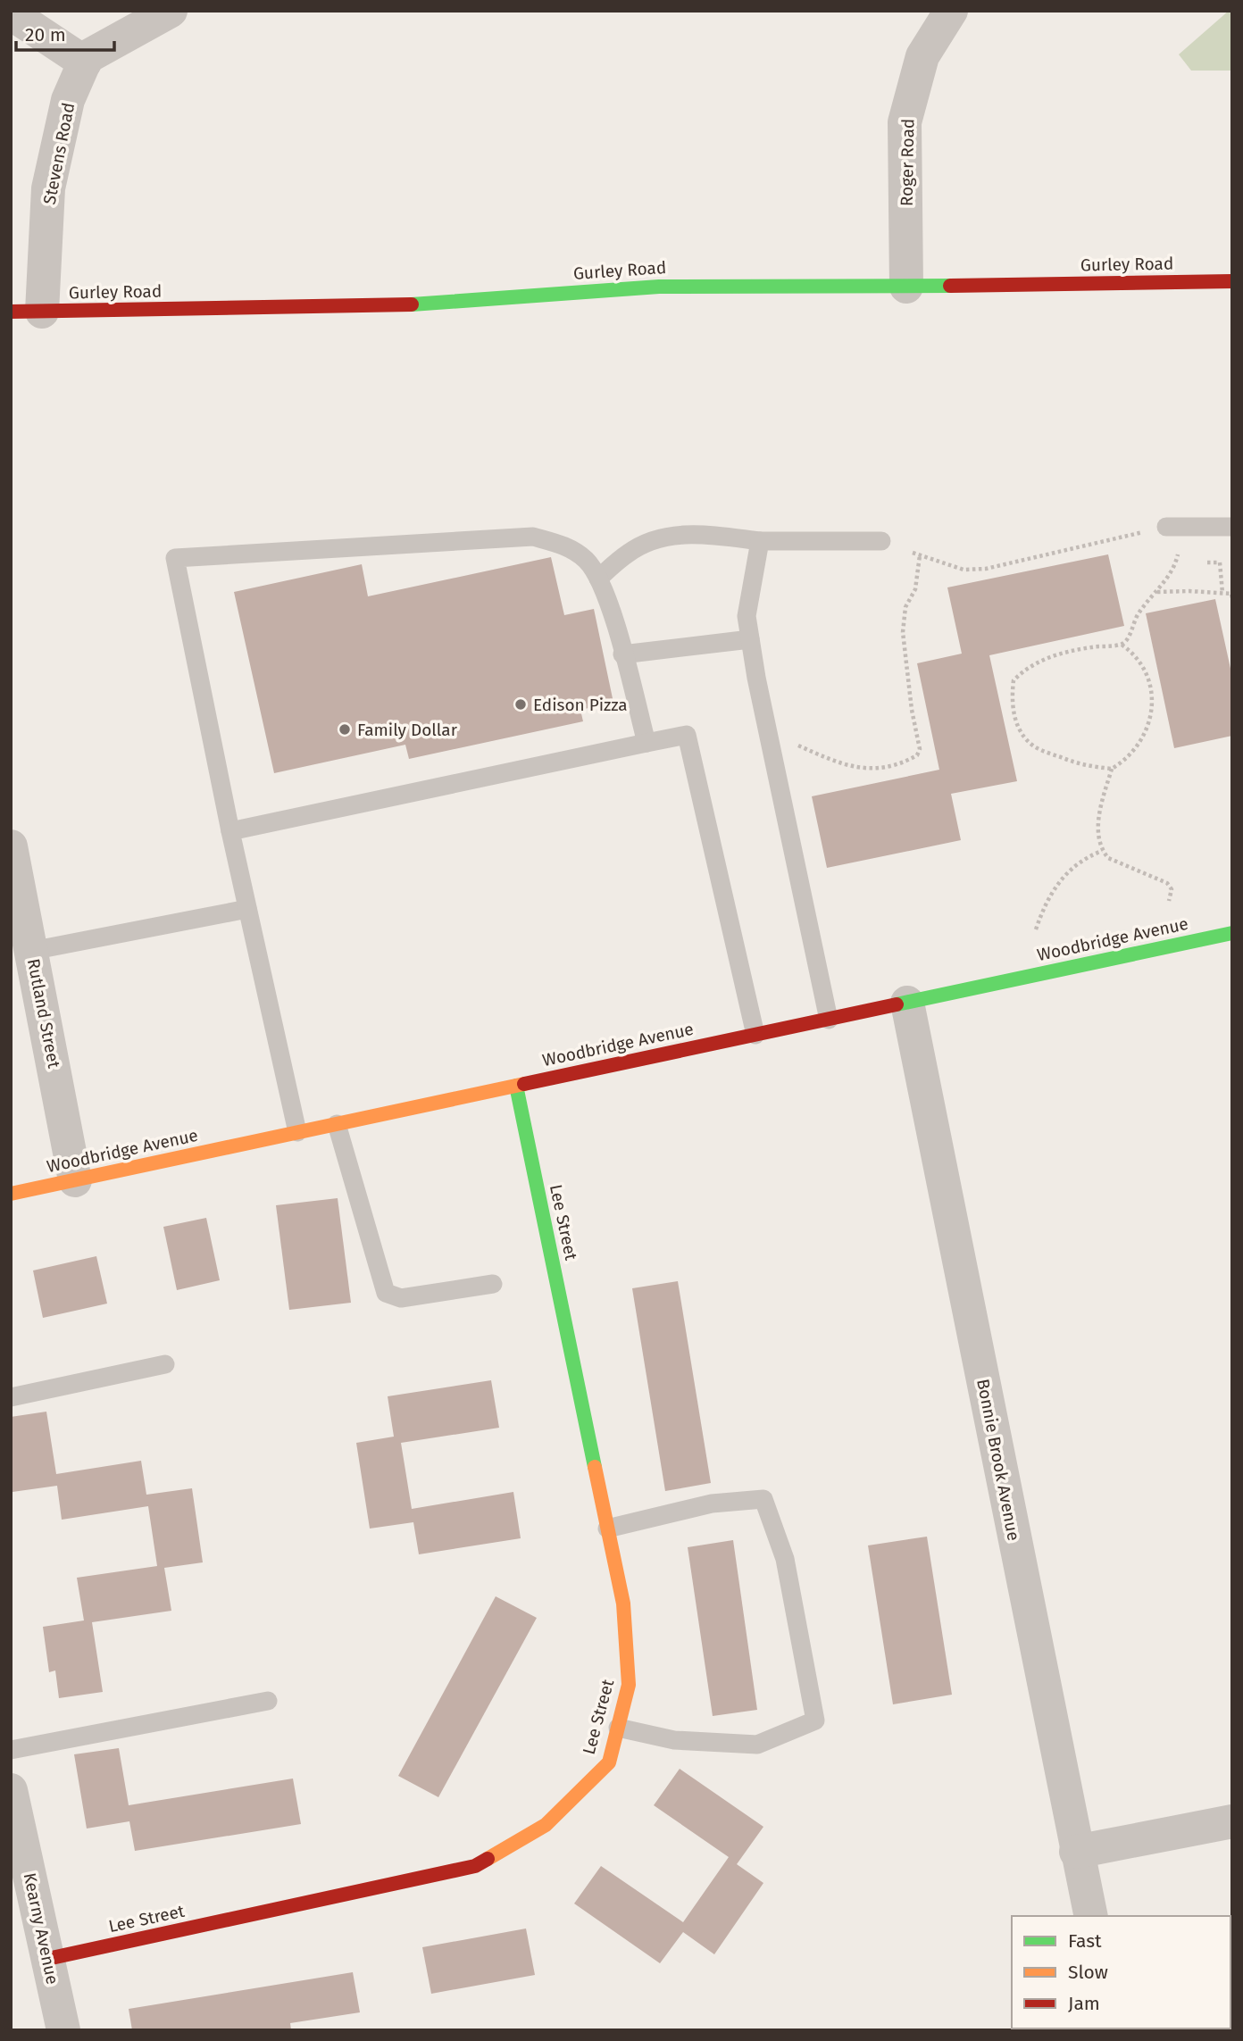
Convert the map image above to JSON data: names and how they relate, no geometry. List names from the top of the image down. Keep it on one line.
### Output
{"streets":{"street":["Stevens Road","Roger Road","Gurley Road","Woodbridge Avenue","Rutland Street","Lee Street","Bonnie Brook Avenue","Kearny Avenue"]},"crossings":[["Stevens Road","Gurley Road"],["Roger Road","Gurley Road"],["Woodbridge Avenue","Rutland Street"],["Woodbridge Avenue","Lee Street"],["Woodbridge Avenue","Bonnie Brook Avenue"],["Lee Street","Kearny Avenue"]],"places":["Edison Pizza","Family Dollar"],"legend":["Fast","Slow","Jam"],"scale_bar":"20 m"}
